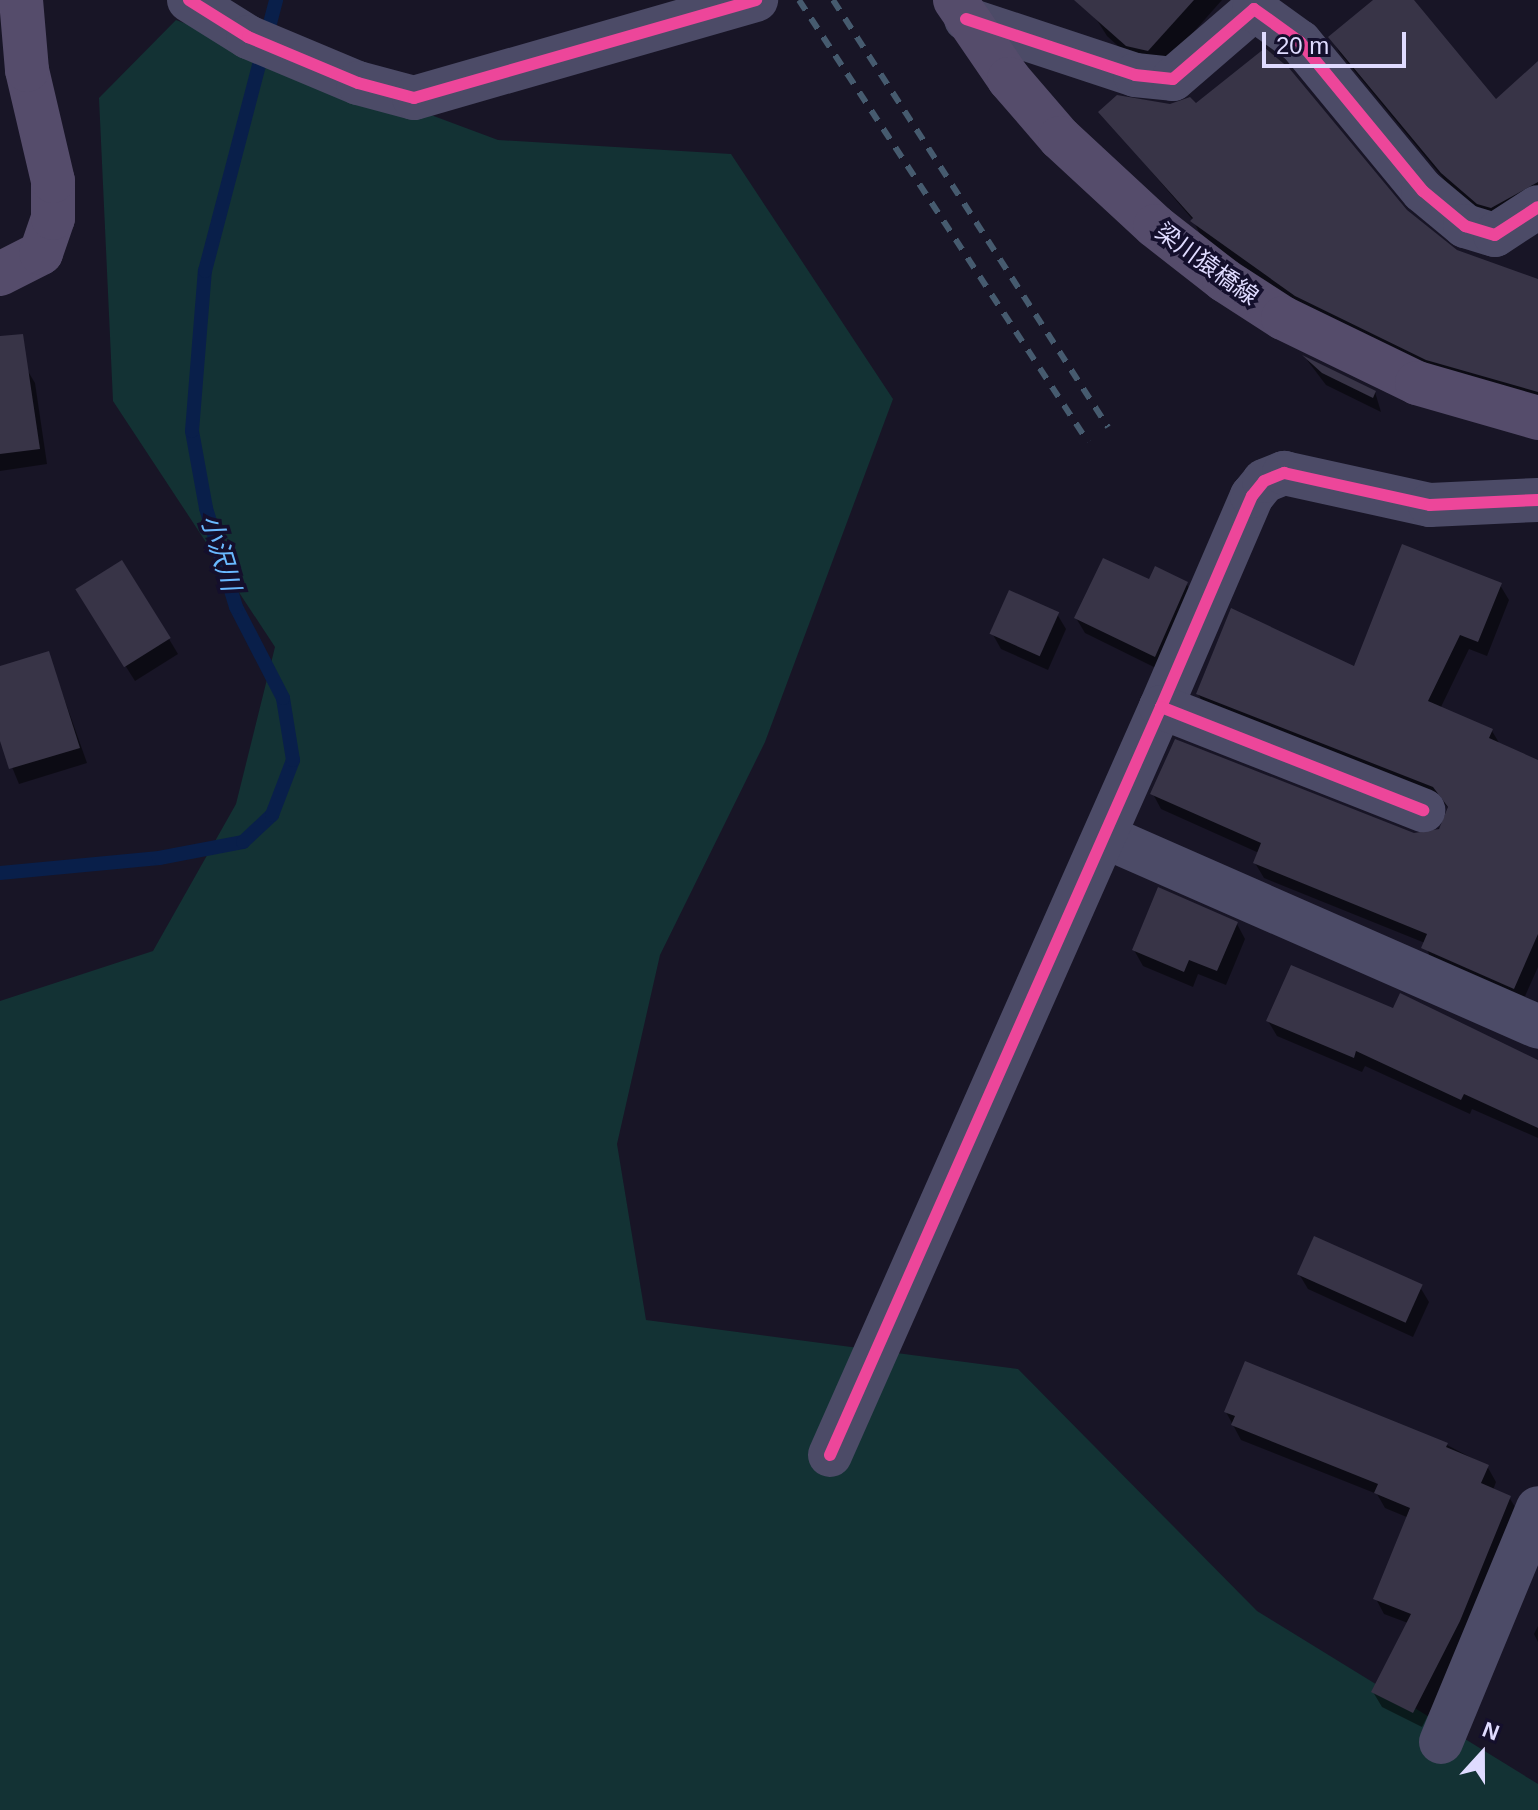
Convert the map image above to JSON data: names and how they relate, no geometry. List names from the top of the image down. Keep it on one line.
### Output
{"streets":{"main road":["梁川猿橋線"]},"water":["小沢川"],"scale_bar":"20 m","north":"top"}
